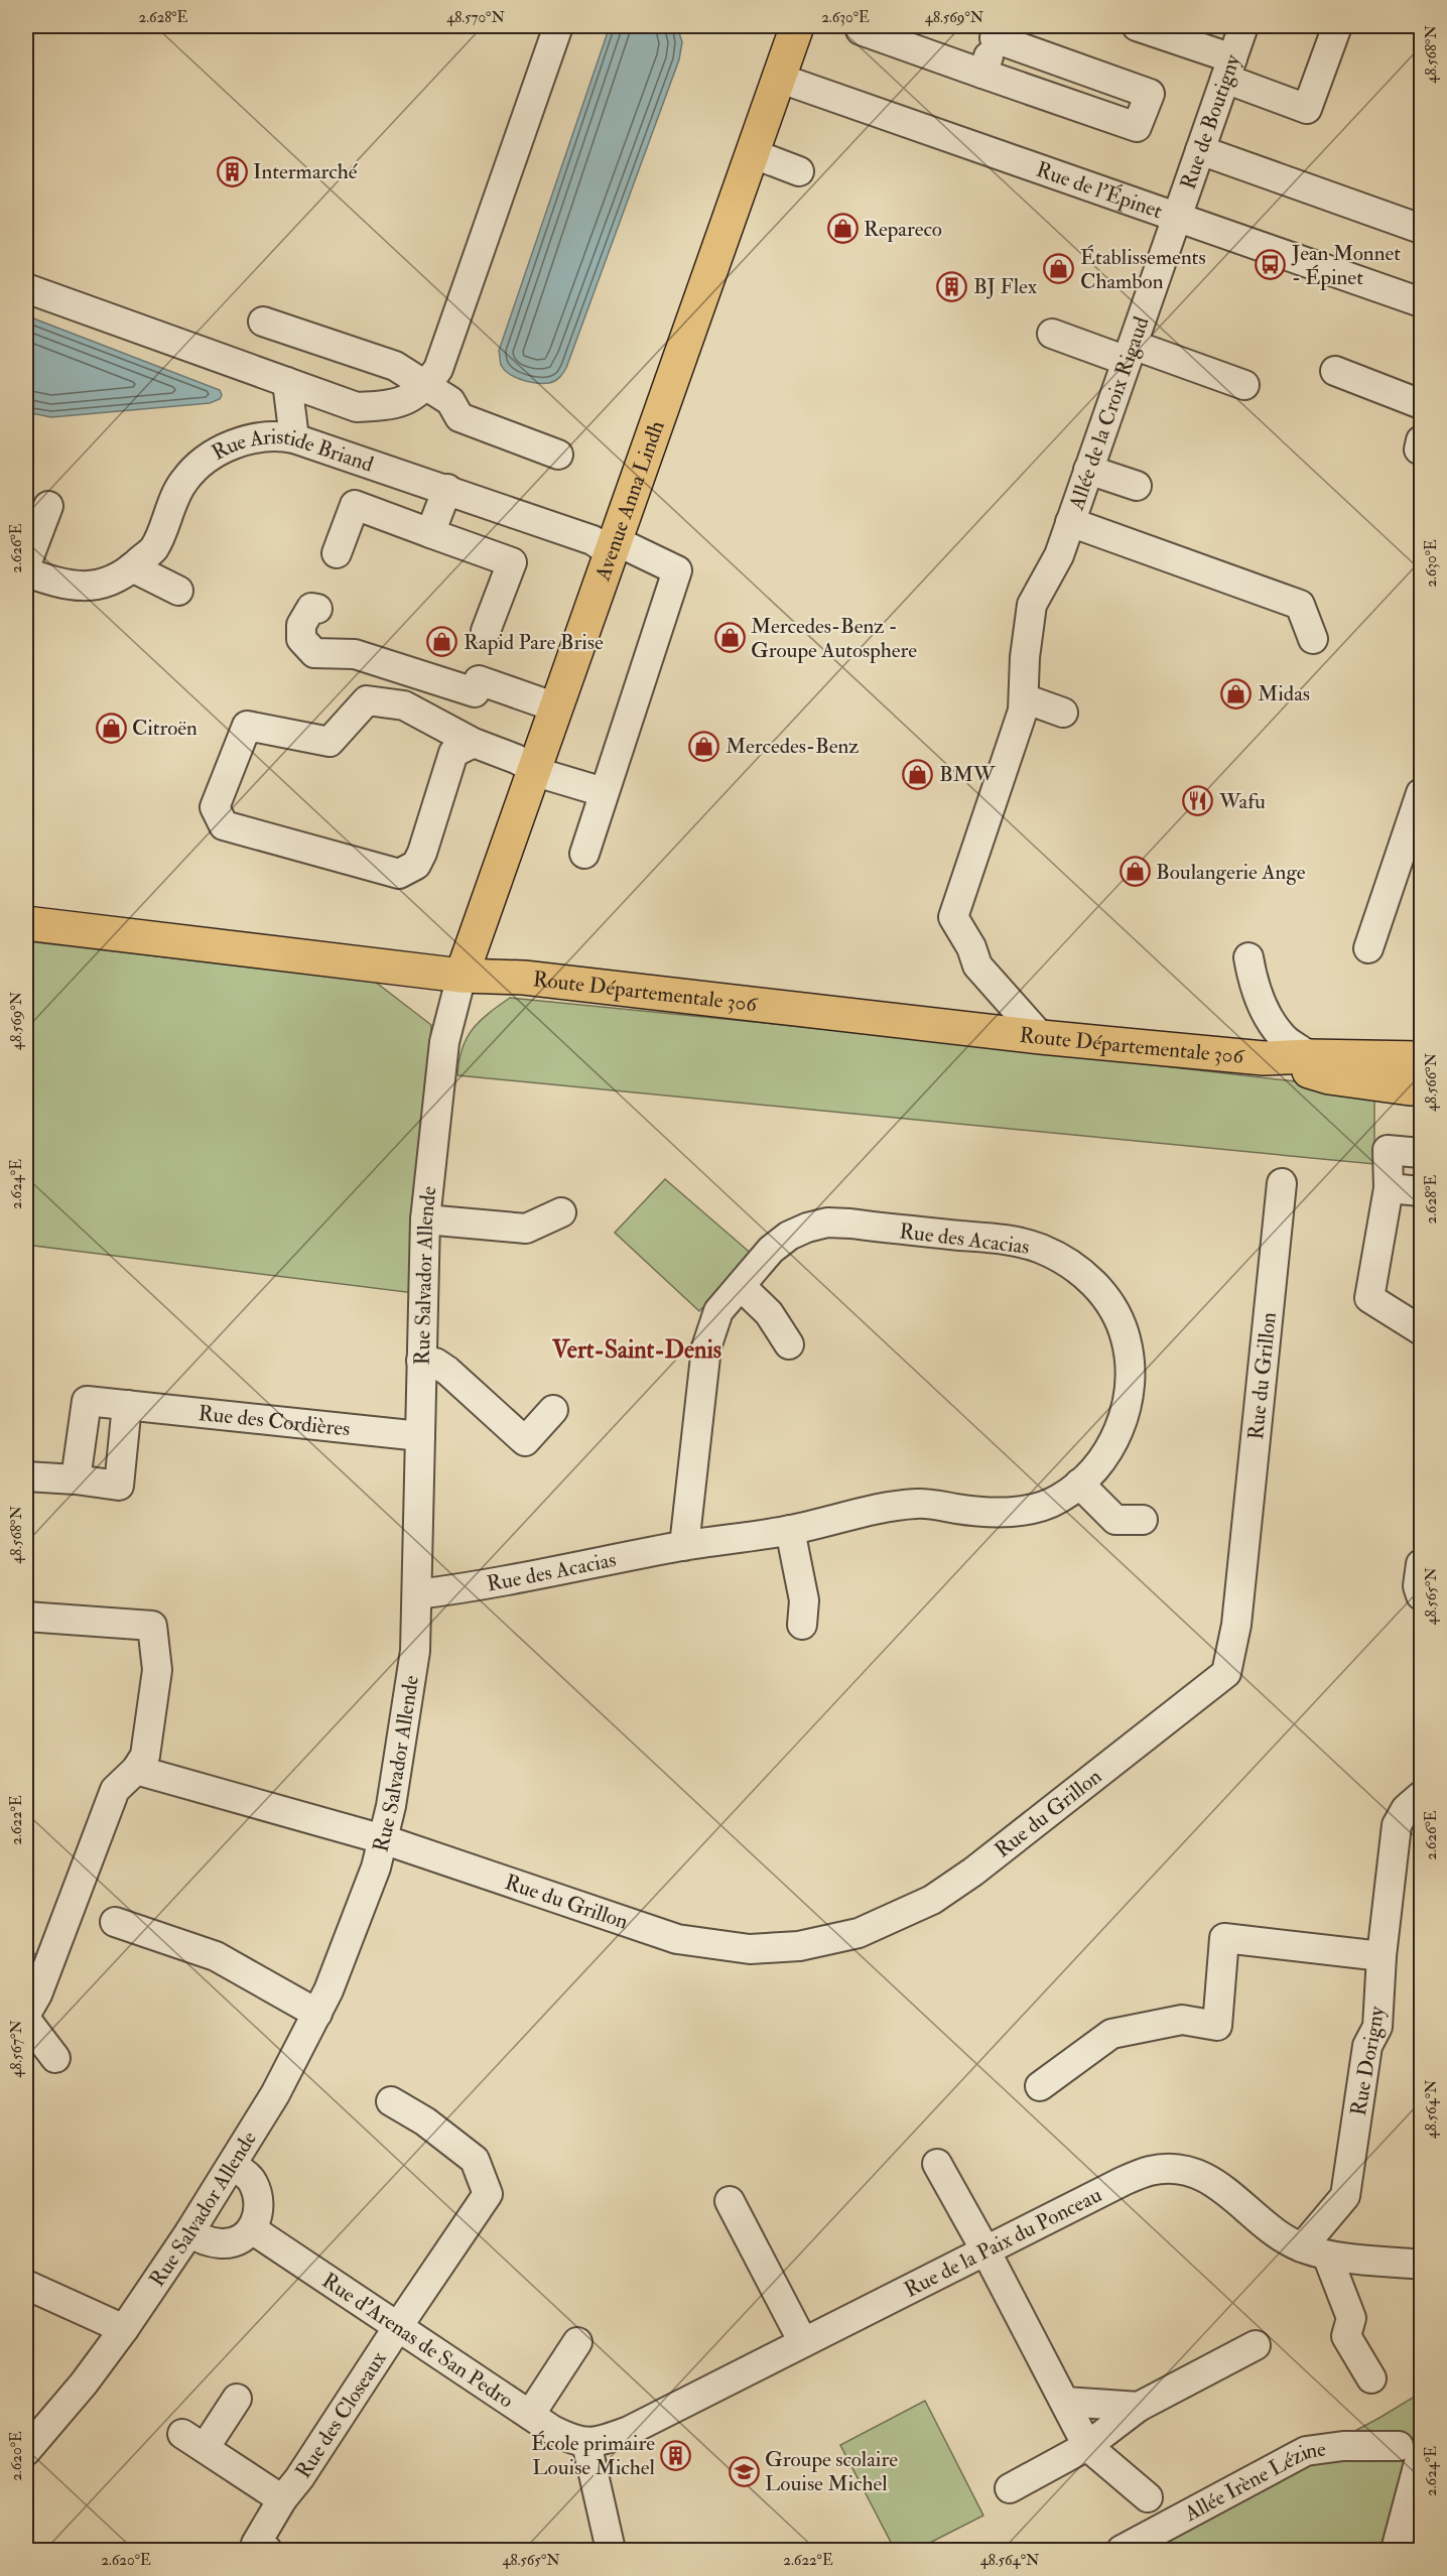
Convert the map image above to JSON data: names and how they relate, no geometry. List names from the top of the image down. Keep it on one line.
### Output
{"streets":{"main road":["Avenue Anna Lindh","Route Départementale 306"],"street":["Rue de Boutigny","Rue de l'Épinet","Allée de la Croix Rigaud","Rue Aristide Briand","Rue des Acacias","Rue Salvador Allende","Rue du Grillon","Rue des Cordières","Rue Dorigny","Rue de la Paix du Ponceau","Rue d'Arenas de San Pedro","Rue des Closeaux","Allée Irène Lézine"]},"crossings":[["Rue de Boutigny","Rue de l'Épinet"],["Rue de Boutigny","Allée de la Croix Rigaud"],["Rue de l'Épinet","Allée de la Croix Rigaud"],["Rue de l'Épinet","Avenue Anna Lindh"],["Rue Aristide Briand","Avenue Anna Lindh"],["Avenue Anna Lindh","Route Départementale 306"],["Avenue Anna Lindh","Rue Salvador Allende"],["Route Départementale 306","Rue Salvador Allende"],["Rue des Acacias","Rue Salvador Allende"],["Rue Salvador Allende","Rue du Grillon"],["Rue Salvador Allende","Rue des Cordières"],["Rue Dorigny","Rue de la Paix du Ponceau"],["Rue de la Paix du Ponceau","Rue d'Arenas de San Pedro"],["Rue d'Arenas de San Pedro","Rue des Closeaux"]],"districts":["Vert-Saint-Denis"],"places":{"building":["Intermarché","BJ Flex","École primaire Louise Michel"],"shop":["Repareco","Établissements Chambon","Mercedes-Benz - Groupe Autosphere","Rapid Pare Brise","Midas","Citroën","Mercedes-Benz","BMW","Boulangerie Ange"],"bus stop":["Jean Monnet - Épinet"],"restaurant":["Wafu"],"school or university":["Groupe scolaire Louise Michel"]},"coordinates":["2.628°E","48.570°N","2.630°E","48.569°N","48.568°N","2.626°E","48.566°N","2.624°E","48.565°N","2.622°E","48.567°N","48.564°N","2.620°E"]}
